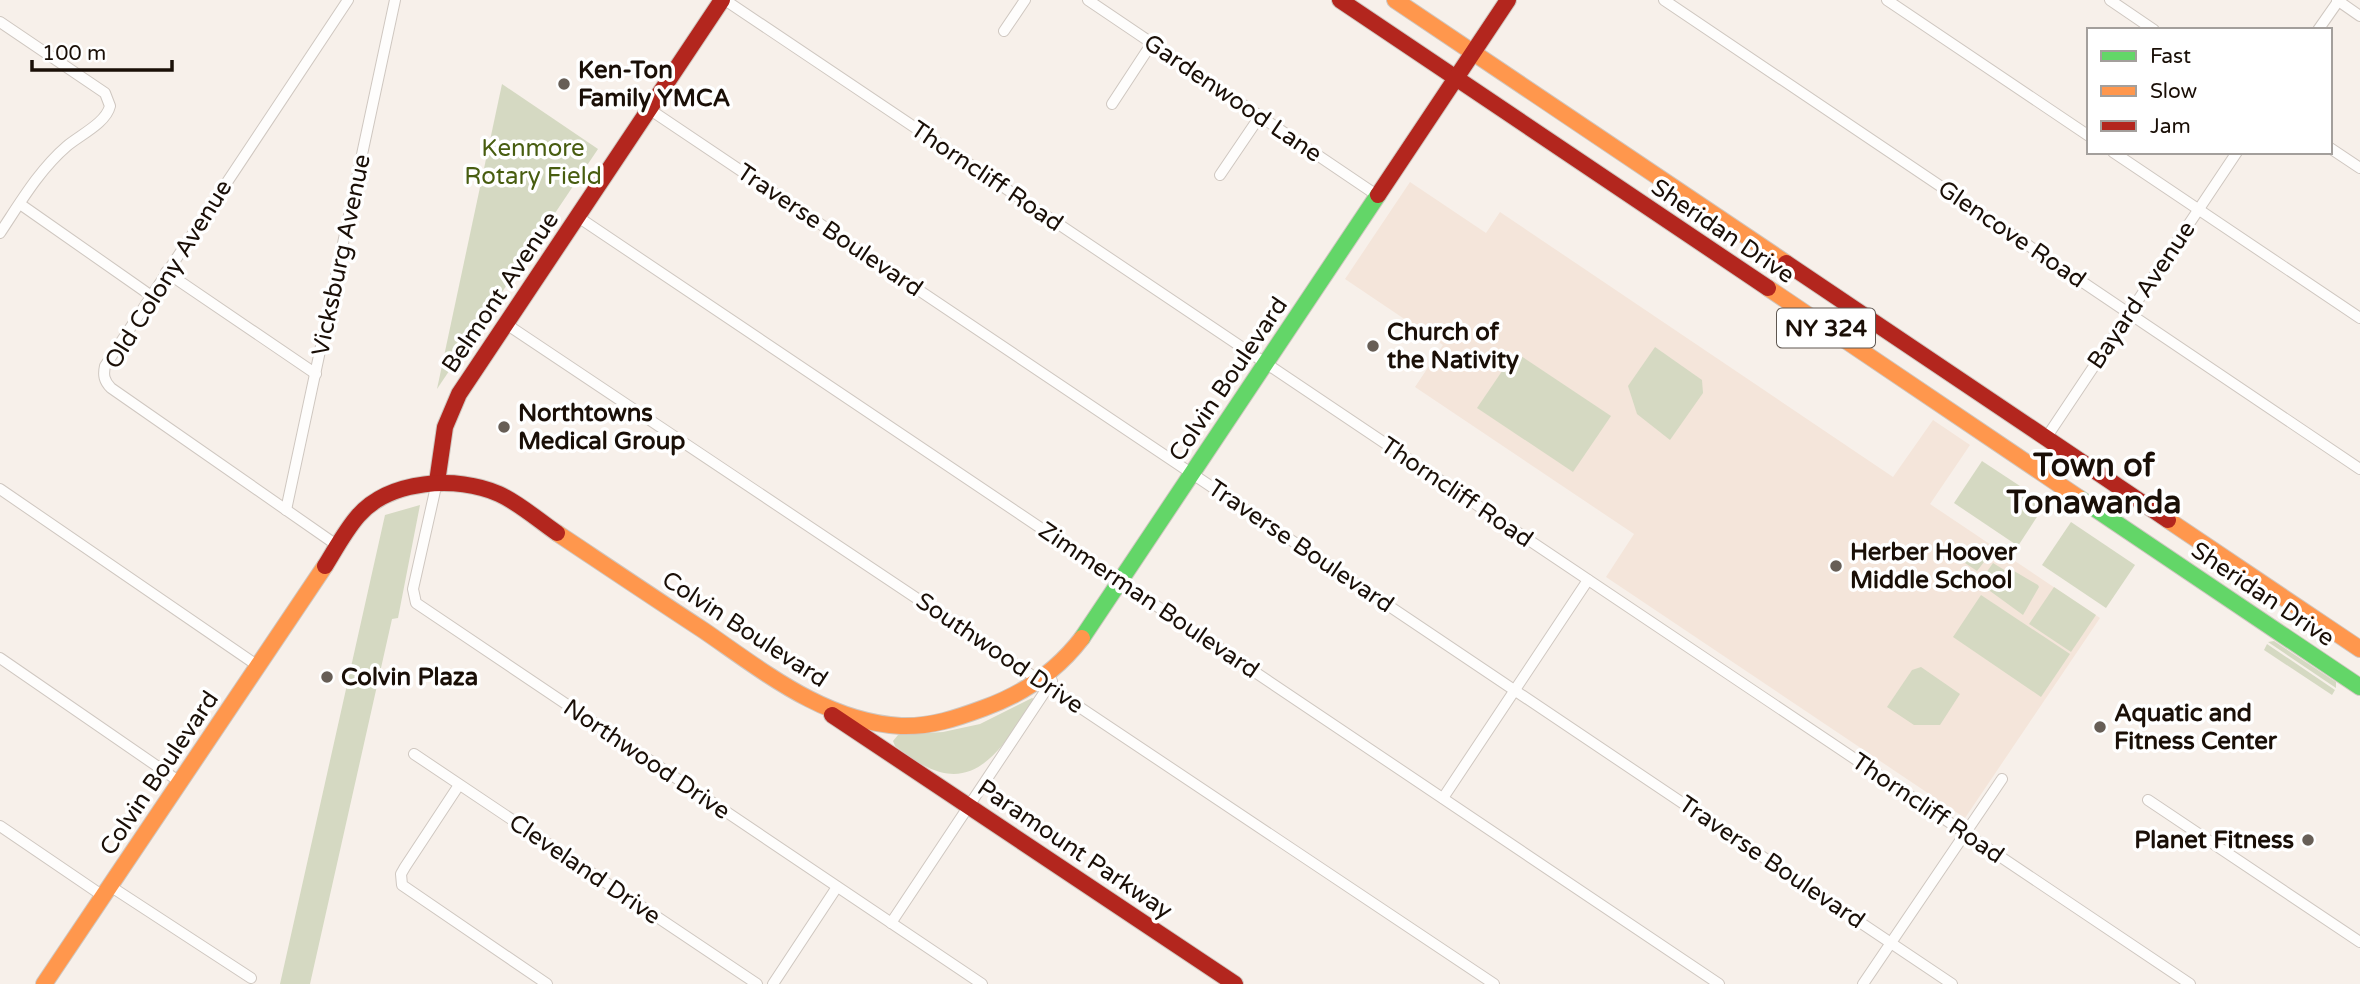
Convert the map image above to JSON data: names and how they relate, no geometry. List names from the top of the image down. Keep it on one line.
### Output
{"streets":{"street":["Gardenwood Lane","Thorncliff Road","Traverse Boulevard","Sheridan Drive","Glencove Road","Vicksburg Avenue","Old Colony Avenue","Belmont Avenue","Bayard Avenue","NY 324","Colvin Boulevard","Zimmerman Boulevard","Southwood Drive","Northwood Drive","Paramount Parkway","Cleveland Drive"]},"crossings":[["Gardenwood Lane","Colvin Boulevard"],["Thorncliff Road","Belmont Avenue"],["Thorncliff Road","Colvin Boulevard"],["Traverse Boulevard","Belmont Avenue"],["Traverse Boulevard","Colvin Boulevard"],["Sheridan Drive","Bayard Avenue"],["Sheridan Drive","Colvin Boulevard"],["Glencove Road","Bayard Avenue"],["Vicksburg Avenue","Old Colony Avenue"],["Old Colony Avenue","Colvin Boulevard"],["Belmont Avenue","Colvin Boulevard"],["Belmont Avenue","Zimmerman Boulevard"],["Belmont Avenue","Southwood Drive"],["Belmont Avenue","Northwood Drive"],["Colvin Boulevard","Zimmerman Boulevard"],["Colvin Boulevard","Southwood Drive"],["Colvin Boulevard","Northwood Drive"],["Colvin Boulevard","Paramount Parkway"]],"districts":["Town of Tonawanda"],"parks":["Kenmore Rotary Field"],"places":["Ken-Ton Family YMCA","Church of the Nativity","Northtowns Medical Group","Herber Hoover Middle School","Colvin Plaza","Aquatic and Fitness Center","Planet Fitness"],"legend":["Fast","Slow","Jam"],"scale_bar":"100 m"}
